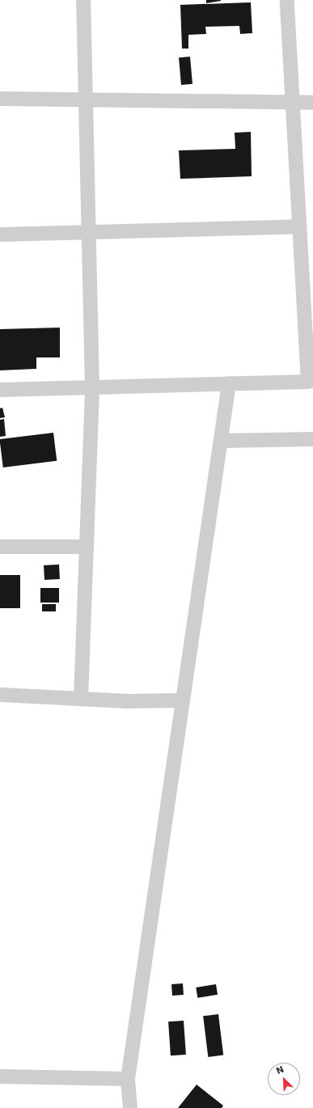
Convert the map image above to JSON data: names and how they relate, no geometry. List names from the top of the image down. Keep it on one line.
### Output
{"north":"top left"}
